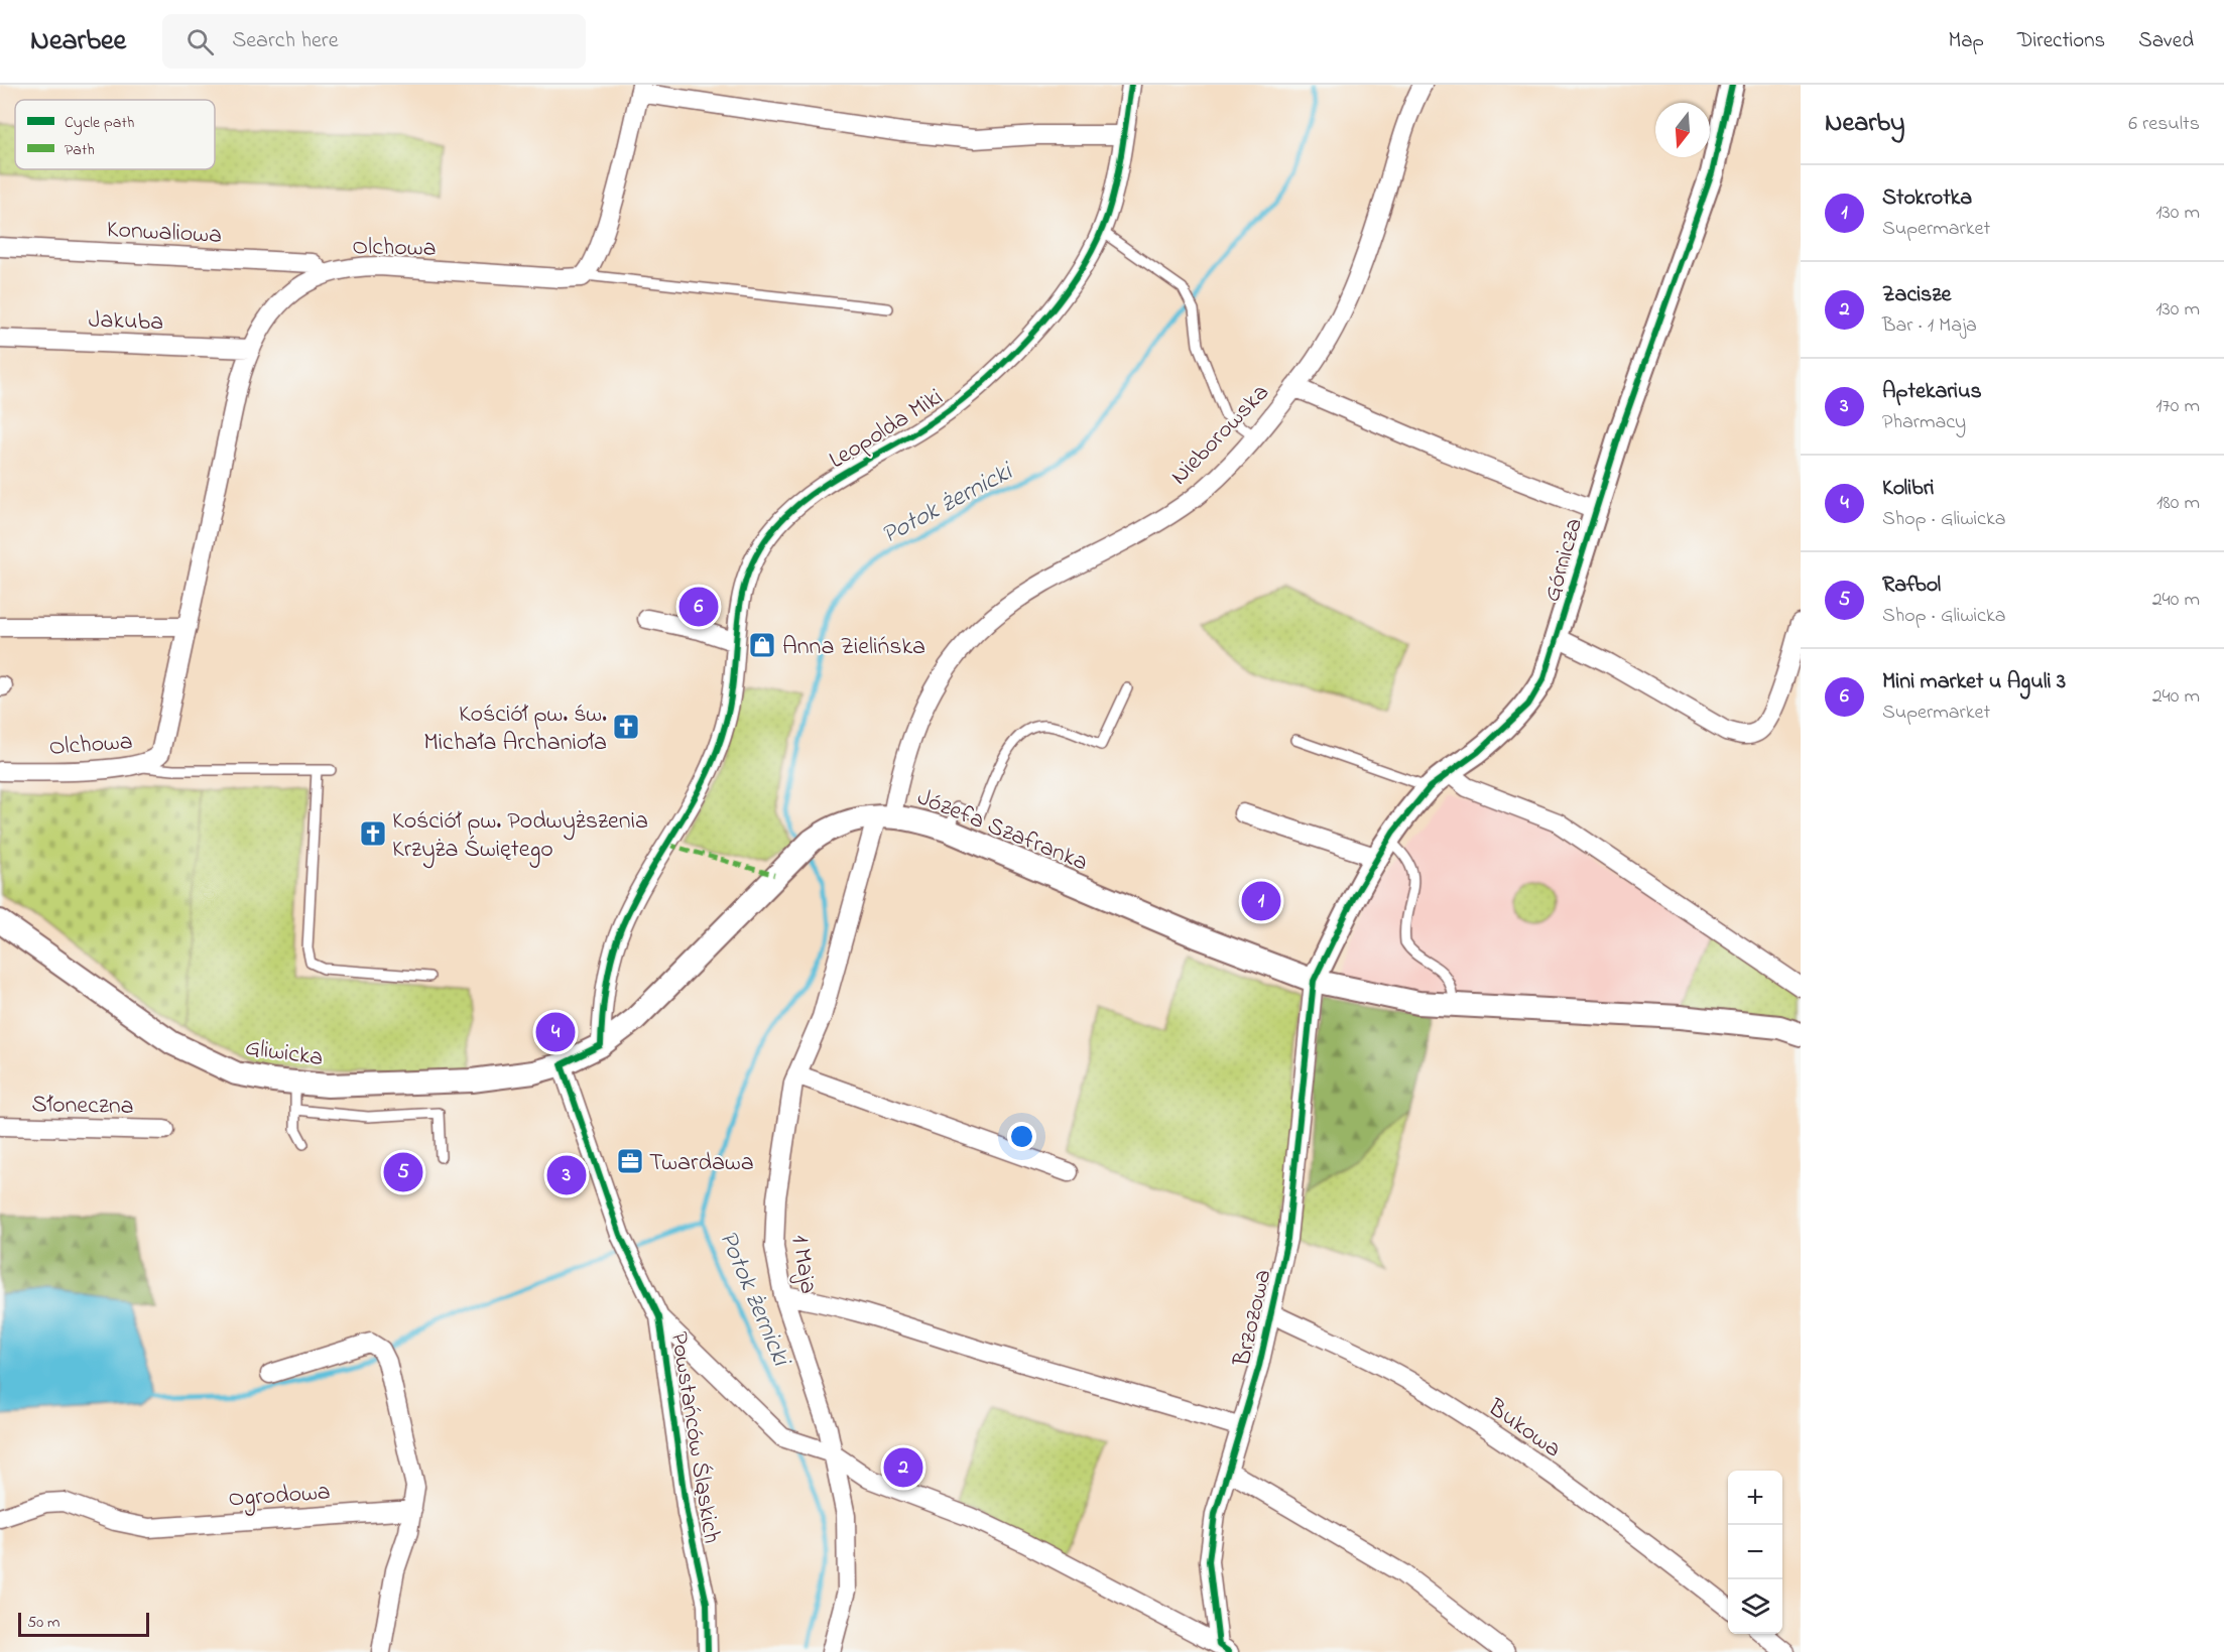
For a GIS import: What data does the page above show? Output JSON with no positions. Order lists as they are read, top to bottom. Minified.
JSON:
{"streets":{"street":["Konwaliowa","Olchowa","Jakuba","Leopolda Miki","Nieborowska","Górnicza","Józefa Szafranka","Gliwicka","Słoneczna","1 Maja","Brzozowa","Bukowa","Powstańców Śląskich","Ogrodowa"]},"crossings":[["Konwaliowa","Olchowa"],["Olchowa","Jakuba"],["Leopolda Miki","Józefa Szafranka"],["Leopolda Miki","Gliwicka"],["Nieborowska","Górnicza"],["Nieborowska","Józefa Szafranka"],["Nieborowska","1 Maja"],["Górnicza","Józefa Szafranka"],["Górnicza","Brzozowa"],["Józefa Szafranka","Gliwicka"],["Józefa Szafranka","1 Maja"],["Józefa Szafranka","Brzozowa"],["Gliwicka","Powstańców Śląskich"],["Brzozowa","Bukowa"]],"water":["Potok żernicki"],"places":{"shop":["Anna Zielińska"],"church":["Kościół pw. św. Michała Archanioła","Kościół pw. Podwyższenia Krzyża Świętego"],"office":["Twardawa"]},"legend":["Cycle path","Path"],"scale_bar":"50 m","north":"bottom","page":{"header":"Nearbee","search":"Search here","nav":["Map","Directions","Saved"],"heading":["Nearby","6 results"],"list":[{"mark":"1","name":"Stokrotka","note":"Supermarket","value":"130 m"},{"mark":"2","name":"Zacisze","note":"Bar · 1 Maja","value":"130 m"},{"mark":"3","name":"Aptekarius","note":"Pharmacy","value":"170 m"},{"mark":"4","name":"Kolibri","note":"Shop · Gliwicka","value":"180 m"},{"mark":"5","name":"Rafbol","note":"Shop · Gliwicka","value":"240 m"},{"mark":"6","name":"Mini market u Aguli 3","note":"Supermarket","value":"240 m"}],"pins":["6","1","4","5","3","2"],"map_buttons":["+","−"],"scale":"50 m"}}
